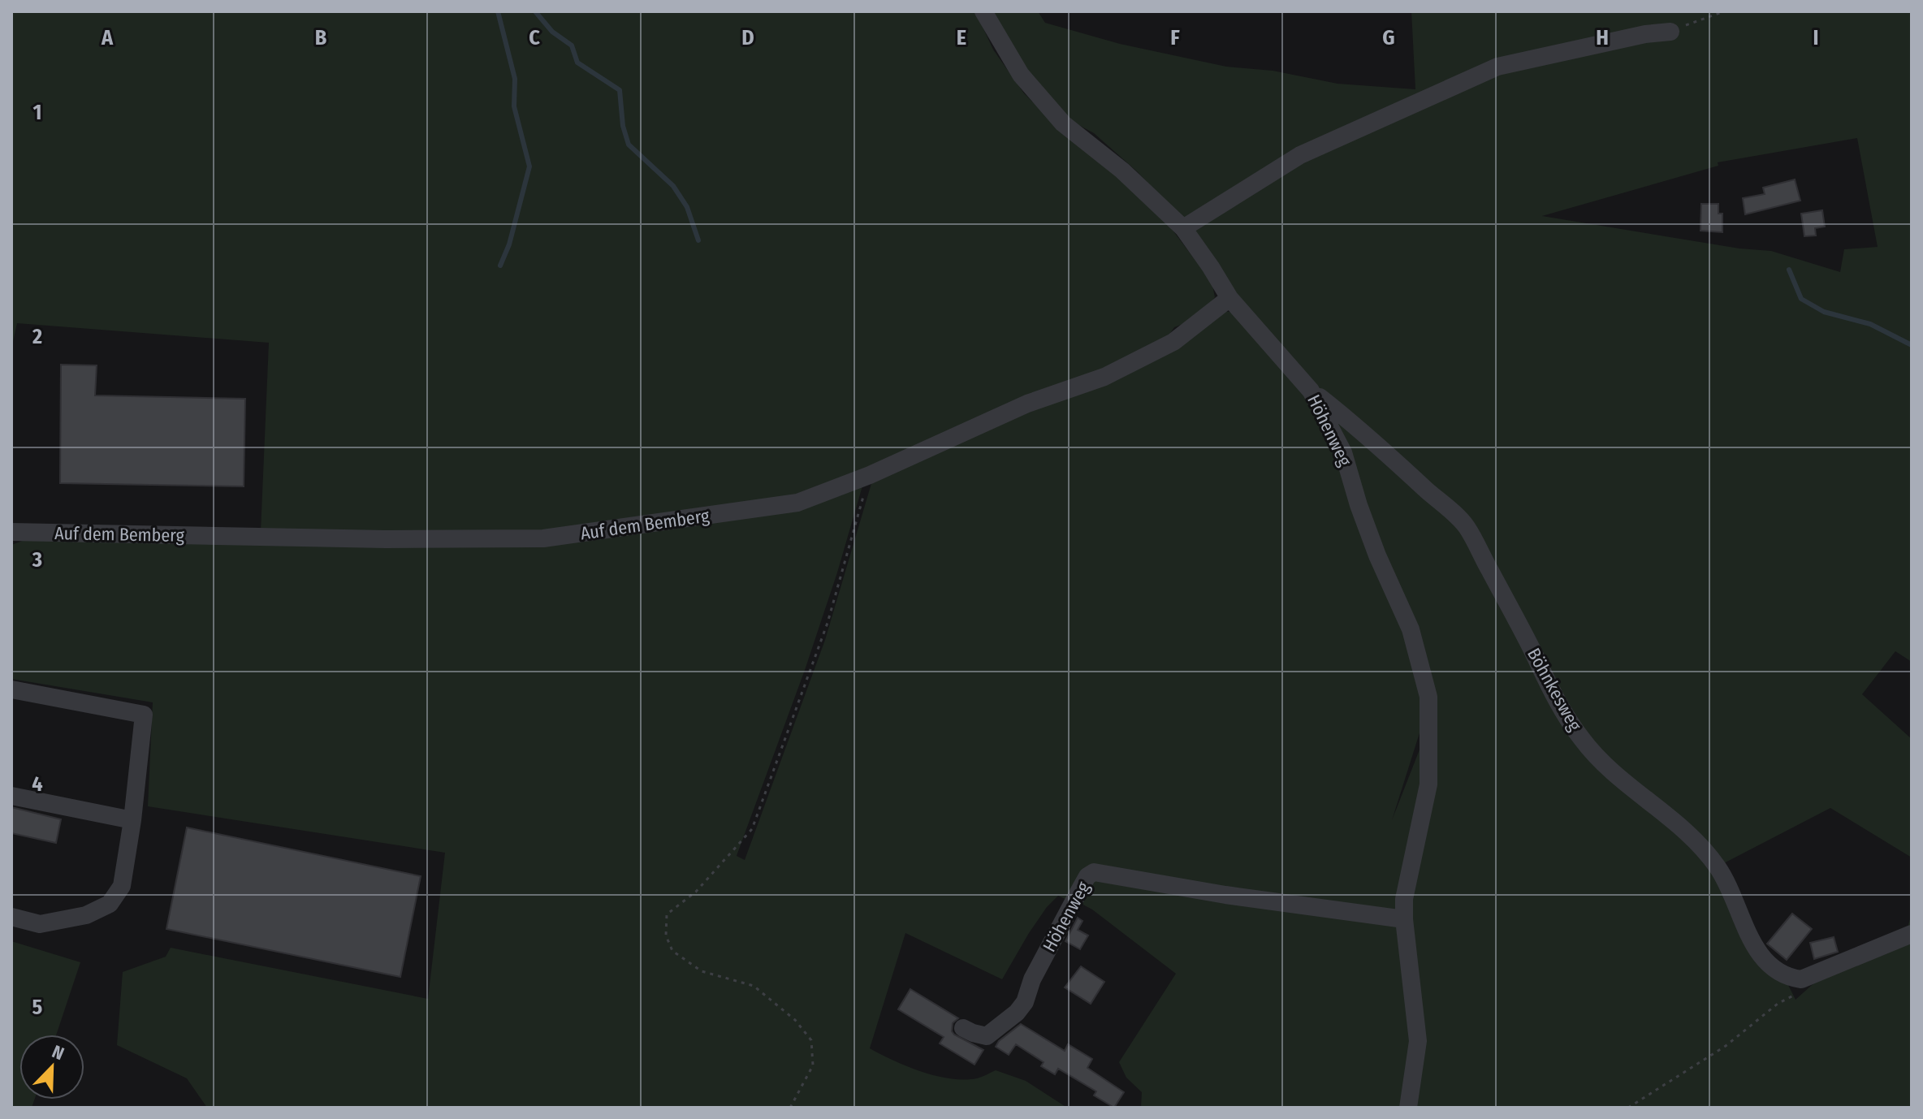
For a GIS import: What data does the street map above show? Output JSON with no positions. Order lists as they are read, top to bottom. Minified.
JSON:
{"streets":{"street":["Höhenweg","Auf dem Bemberg","Böhnkesweg"]},"crossings":[["Höhenweg","Auf dem Bemberg"],["Höhenweg","Böhnkesweg"]],"north":"top right","grid":{"columns":["A","B","C","D","E","F","G","H","I"],"rows":["1","2","3","4","5"]}}
